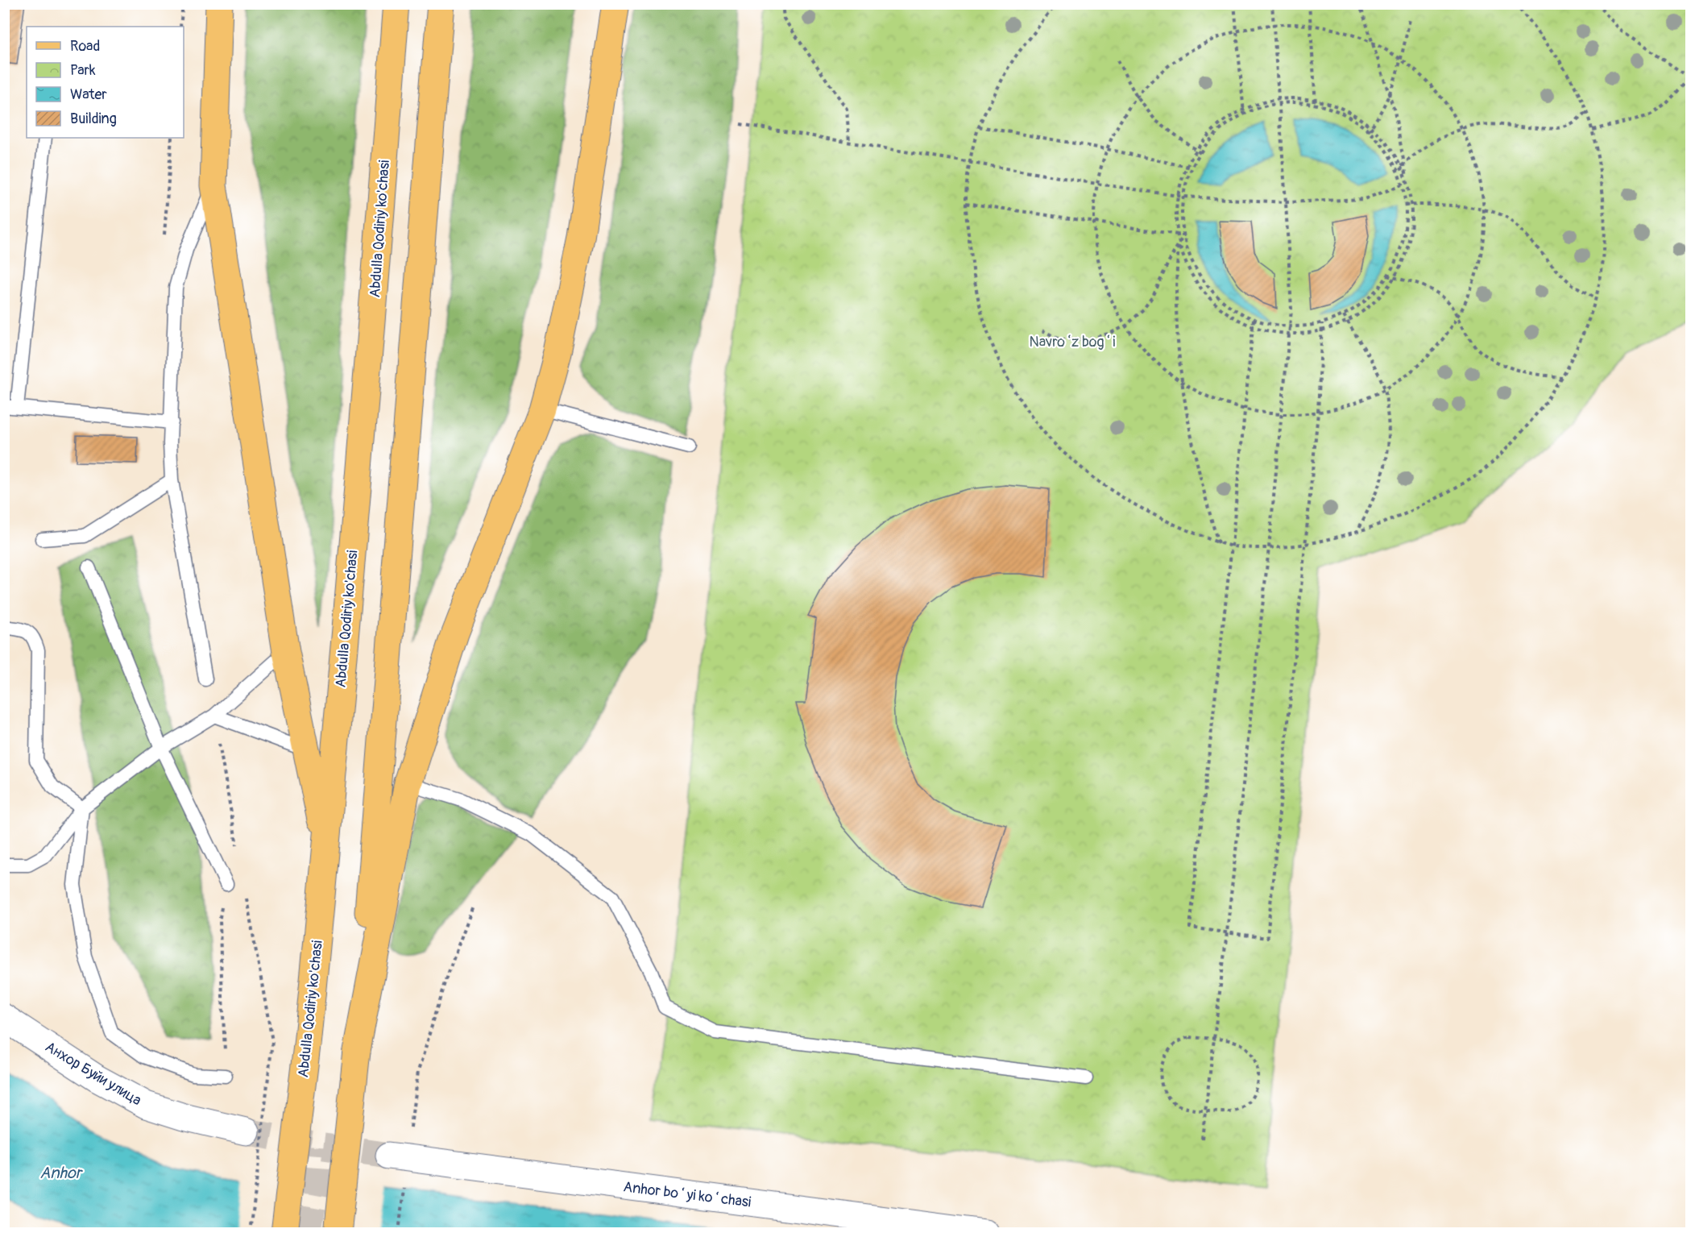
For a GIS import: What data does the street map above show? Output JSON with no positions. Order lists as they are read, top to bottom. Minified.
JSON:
{"streets":{"main road":["Abdulla Qodiriy ko'chasi"],"street":["Анхор Буйи улица","Anhor boʻyi koʻchasi"]},"water":["Anhor"],"parks":["Navroʻz bogʻi"],"legend":["Road","Park","Water","Building"]}
